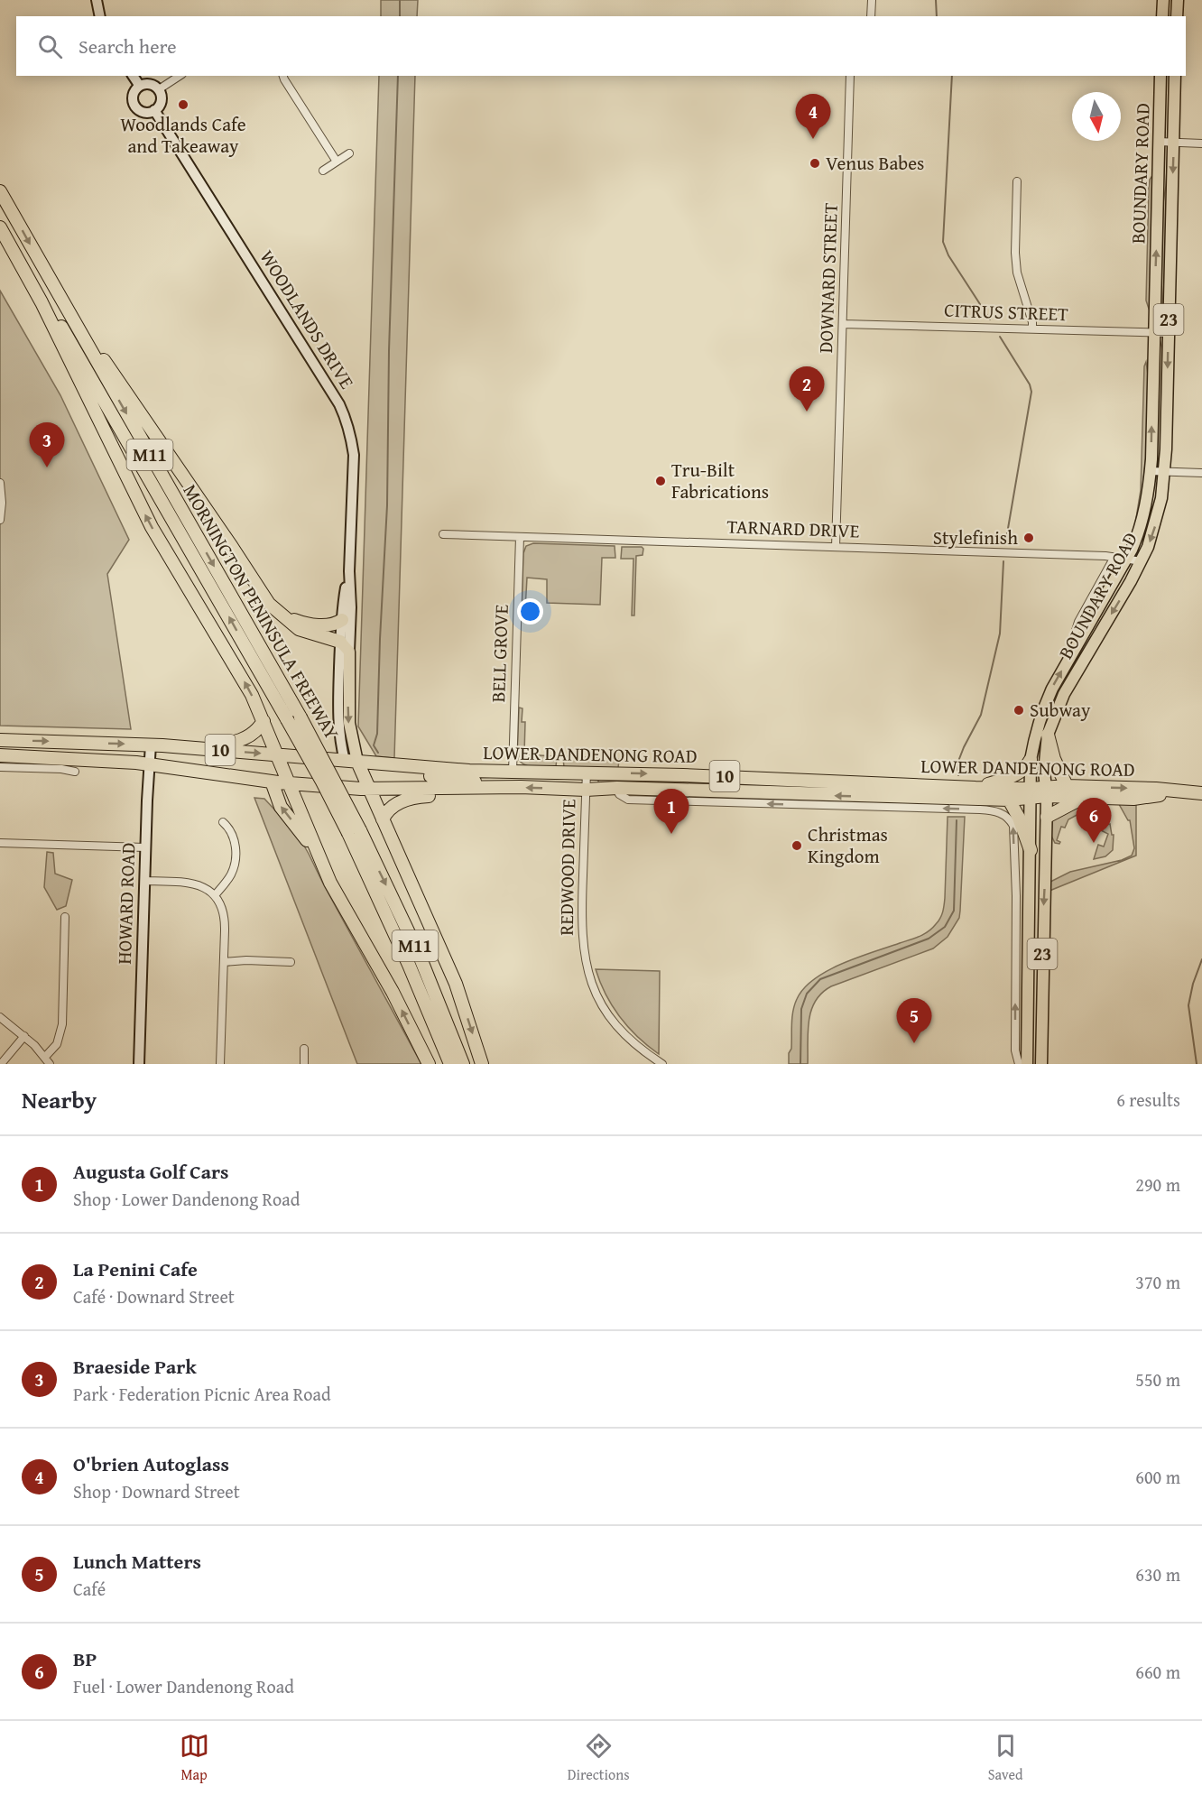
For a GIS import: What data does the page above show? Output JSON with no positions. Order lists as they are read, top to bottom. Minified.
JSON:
{"streets":{"highway":["M11","MORNINGTON PENINSULA FREEWAY","10","LOWER DANDENONG ROAD"],"main road":["BOUNDARY ROAD","WOODLANDS DRIVE","23"],"street":["DOWNARD STREET","CITRUS STREET","TARNARD DRIVE","BELL GROVE","REDWOOD DRIVE","HOWARD ROAD"]},"crossings":[["BOUNDARY ROAD","CITRUS STREET"],["BOUNDARY ROAD","TARNARD DRIVE"],["BOUNDARY ROAD","LOWER DANDENONG ROAD"],["DOWNARD STREET","CITRUS STREET"],["DOWNARD STREET","TARNARD DRIVE"],["WOODLANDS DRIVE","10"],["WOODLANDS DRIVE","LOWER DANDENONG ROAD"],["TARNARD DRIVE","BELL GROVE"],["BELL GROVE","LOWER DANDENONG ROAD"],["10","HOWARD ROAD"],["LOWER DANDENONG ROAD","REDWOOD DRIVE"],["LOWER DANDENONG ROAD","HOWARD ROAD"]],"places":["Woodlands Cafe and Takeaway","Venus Babes","Tru-Bilt Fabrications","Stylefinish","Subway","Christmas Kingdom"],"north":"bottom","page":{"search":"Search here","pins":["4","2","3","1","6","5"],"heading":["Nearby","6 results"],"list":[{"mark":"1","name":"Augusta Golf Cars","note":"Shop · Lower Dandenong Road","value":"290 m"},{"mark":"2","name":"La Penini Cafe","note":"Café · Downard Street","value":"370 m"},{"mark":"3","name":"Braeside Park","note":"Park · Federation Picnic Area Road","value":"550 m"},{"mark":"4","name":"O'brien Autoglass","note":"Shop · Downard Street","value":"600 m"},{"mark":"5","name":"Lunch Matters","note":"Café","value":"630 m"},{"mark":"6","name":"BP","note":"Fuel · Lower Dandenong Road","value":"660 m"}],"nav":["Map","Directions","Saved"]}}
